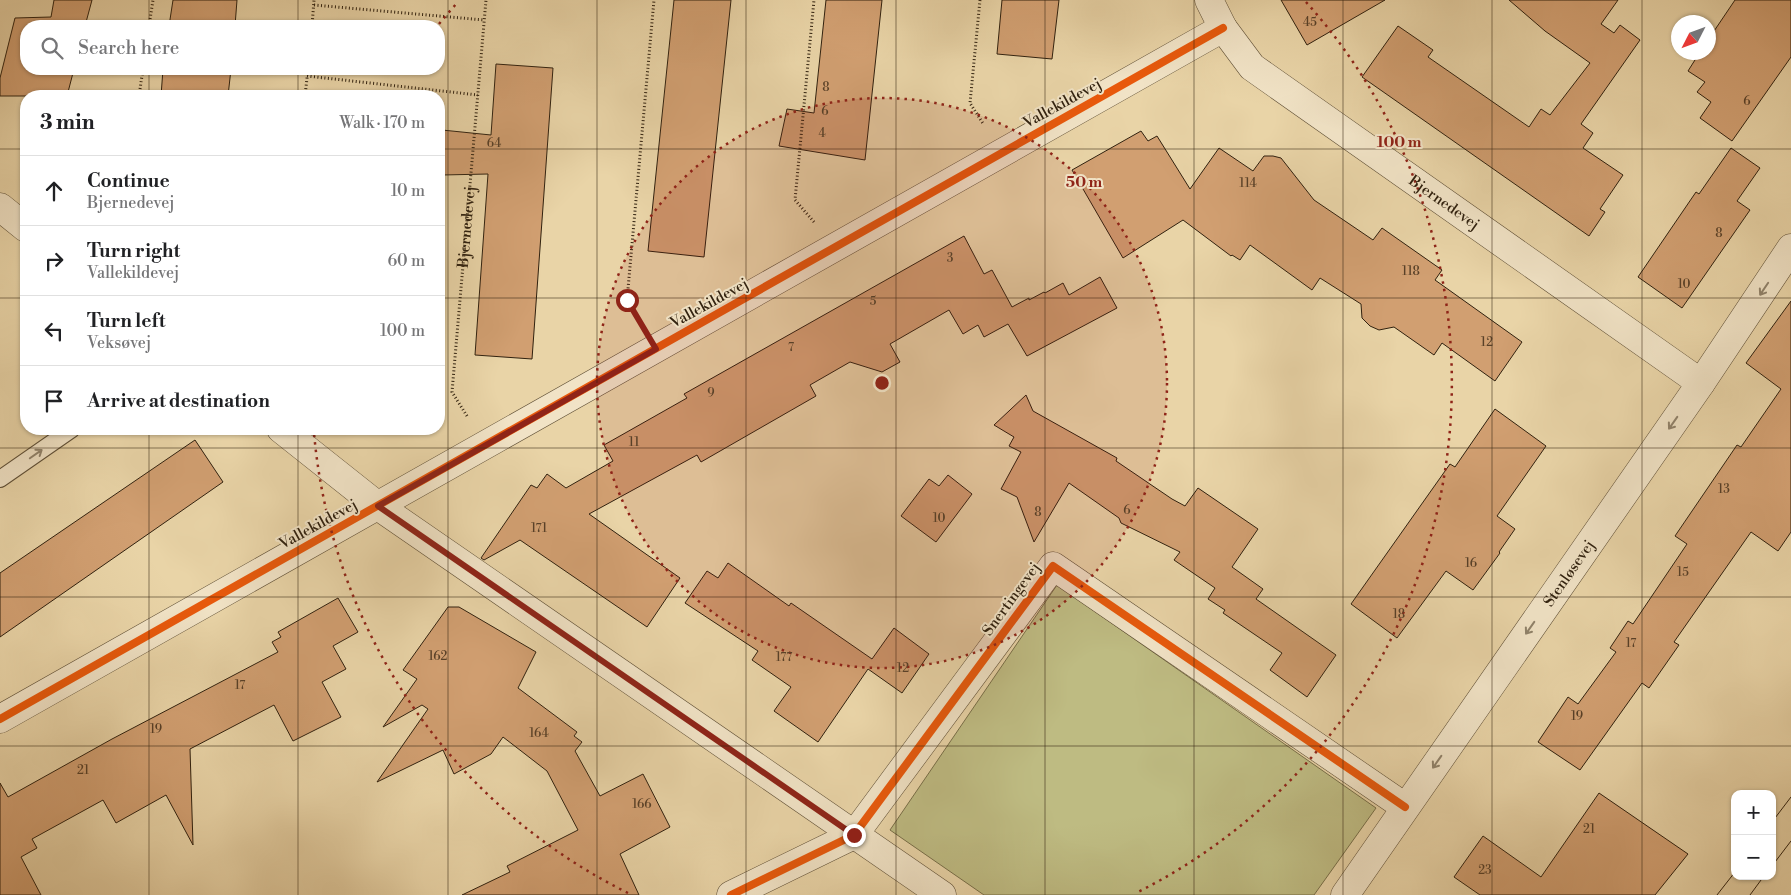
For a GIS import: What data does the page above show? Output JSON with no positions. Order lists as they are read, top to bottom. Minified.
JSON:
{"streets":{"street":["Vallekildevej","Bjernedevej","Stenløsevej","Snertingevej"]},"crossings":[["Vallekildevej","Bjernedevej"],["Bjernedevej","Stenløsevej"],["Stenløsevej","Snertingevej"]],"one_way":["Stenløsevej"],"house_numbers":["45","8","6","6","4","64","114","8","3","118","10","5","12","7","9","11","13","6","8","10","171","16","15","18","17","162","177","12","17","19","19","164","21","166","21","23"],"north":"bottom left","page":{"search":"Search here","heading":["3 min","Walk · 170 m"],"list":[["Continue","Bjernedevej","10 m"],["Turn right","Vallekildevej","60 m"],["Turn left","Veksøvej","100 m"],"Arrive at destination"],"map_buttons":["+","−"]},"rings":["100 m","50 m"]}
